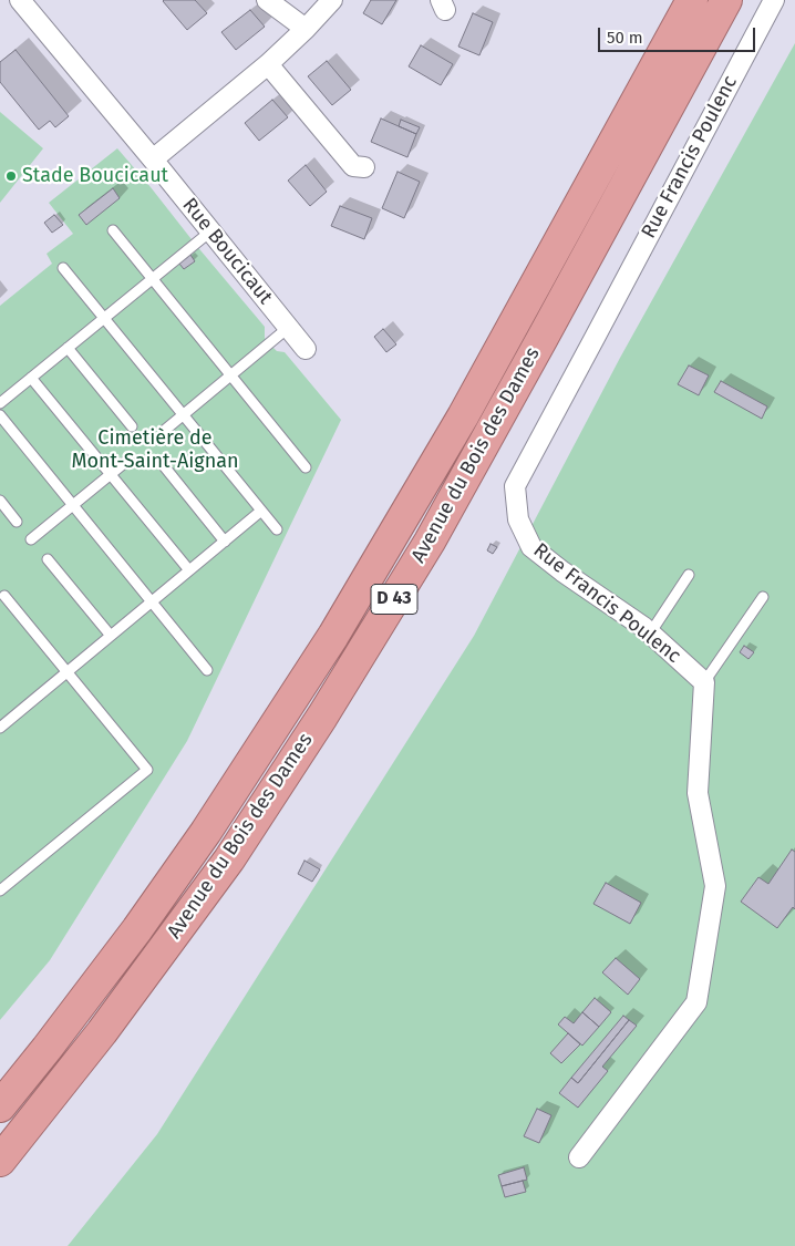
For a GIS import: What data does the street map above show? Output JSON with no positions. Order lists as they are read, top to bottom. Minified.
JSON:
{"streets":{"highway":["Avenue du Bois des Dames","D 43"],"street":["Rue Francis Poulenc","Rue Boucicaut"]},"parks":["Cimetière de Mont-Saint-Aignan"],"places":["Stade Boucicaut"],"scale_bar":"50 m"}
